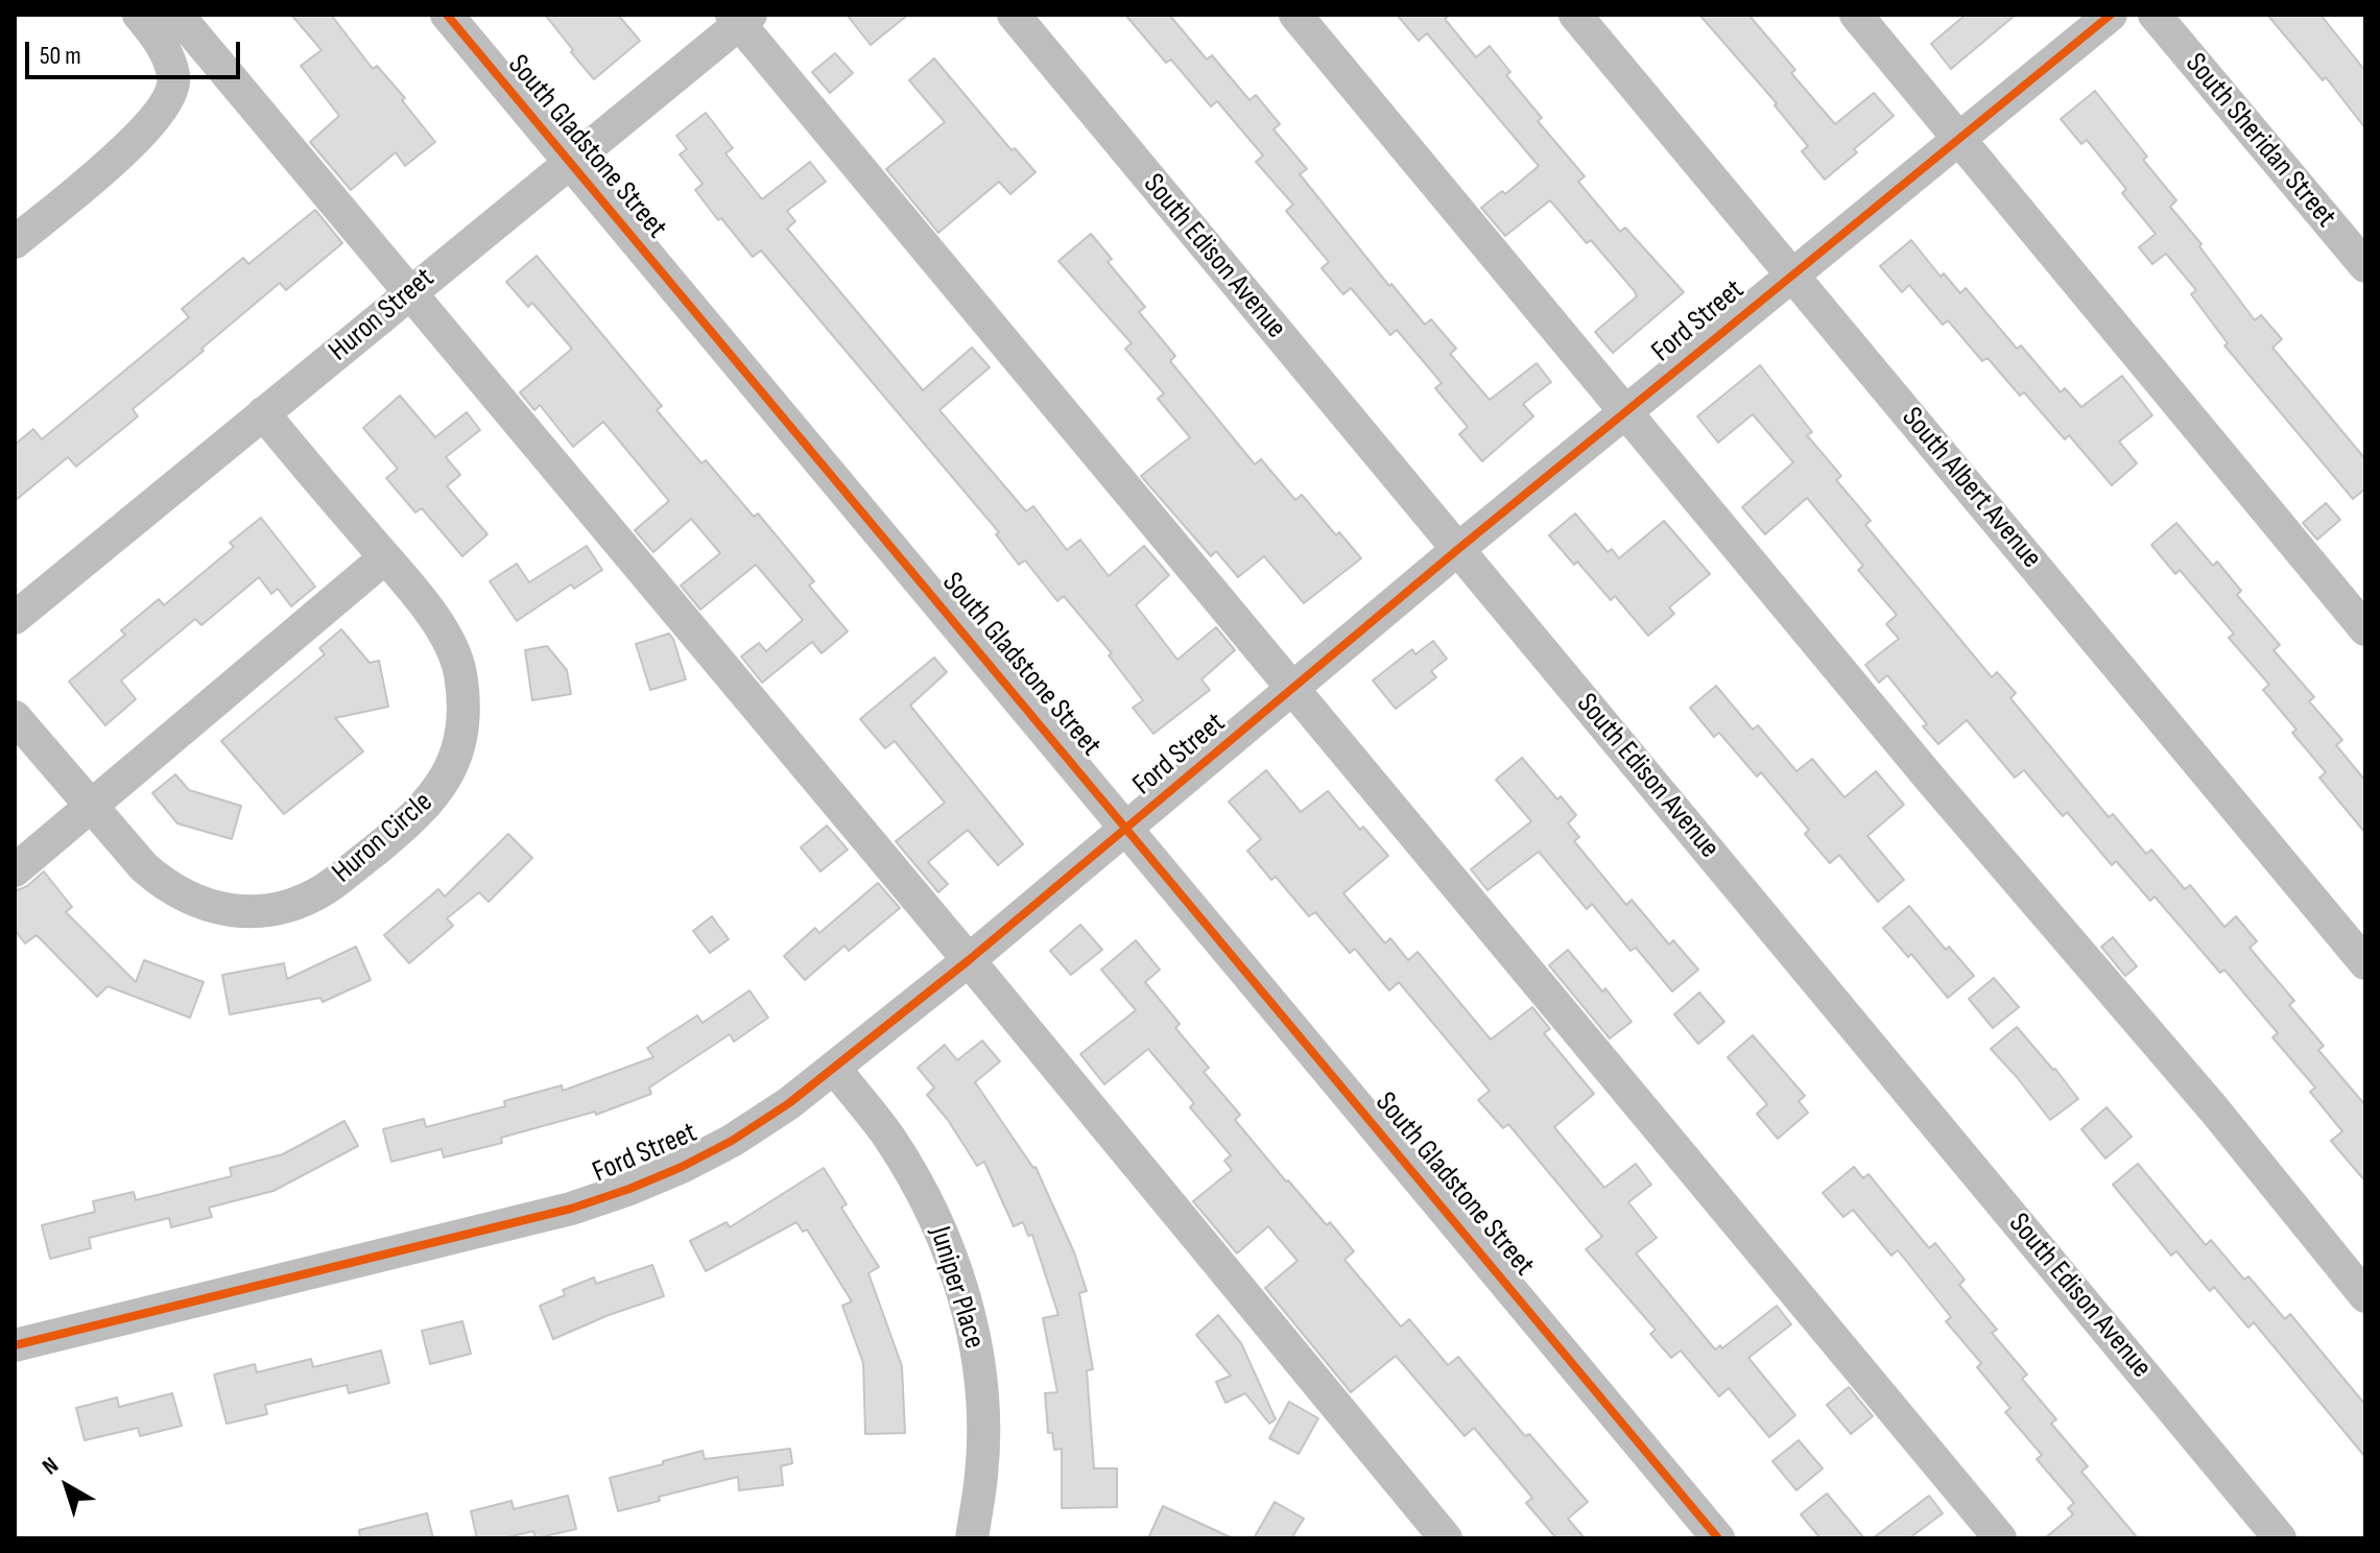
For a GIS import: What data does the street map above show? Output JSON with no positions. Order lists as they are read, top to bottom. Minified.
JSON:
{"streets":{"street":["South Sheridan Street","South Gladstone Street","South Edison Avenue","Huron Street","Ford Street","South Albert Avenue","Huron Circle","Juniper Place"]},"crossings":[["South Gladstone Street","Huron Street"],["South Gladstone Street","Ford Street"],["South Edison Avenue","Ford Street"],["Huron Street","Huron Circle"],["Ford Street","South Albert Avenue"],["Ford Street","Juniper Place"]],"scale_bar":"50 m","north":"top left"}
